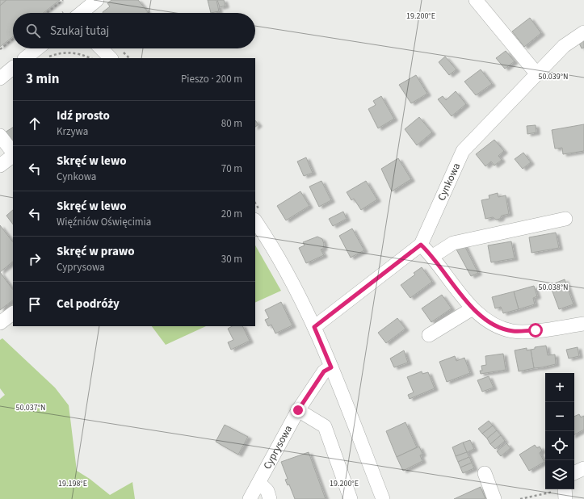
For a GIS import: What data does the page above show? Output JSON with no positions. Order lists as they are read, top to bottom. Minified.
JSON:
{"streets":{"street":["Cynkowa","Cyprysowa"]},"page":{"search":"Szukaj tutaj","heading":["3 min","Pieszo · 200 m"],"list":[["Idź prosto","Krzywa","80 m"],["Skręć w lewo","Cynkowa","70 m"],["Skręć w lewo","Więźniów Oświęcimia","20 m"],["Skręć w prawo","Cyprysowa","30 m"],"Cel podróży"],"map_buttons":["+","−"]},"coordinates":["19.200°E","50.039°N","50.038°N","50.037°N","19.198°E"]}
